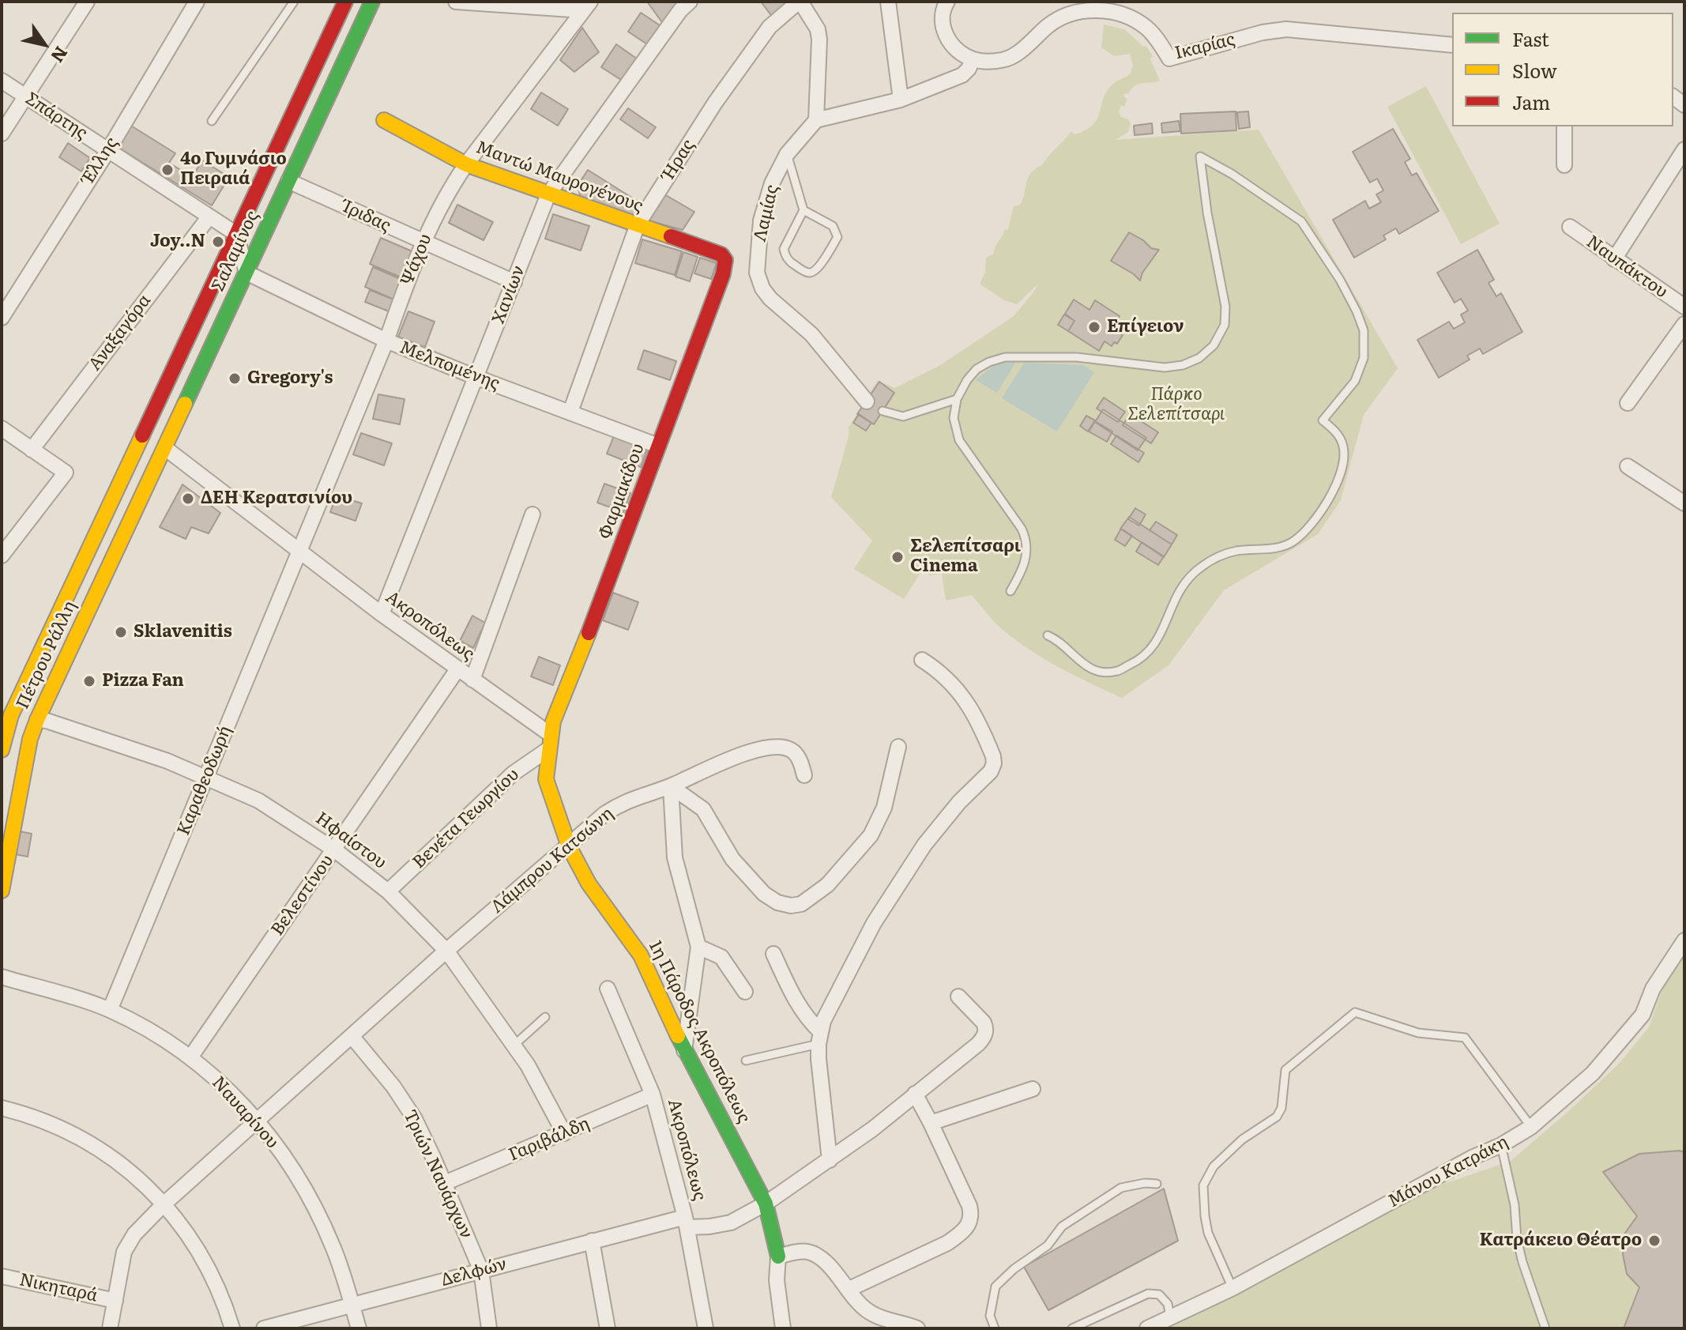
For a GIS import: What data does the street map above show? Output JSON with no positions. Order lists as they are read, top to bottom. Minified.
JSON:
{"streets":{"main road":["Μαντώ Μαυρογένους","Σαλαμίνος","Φαρμακίδου","Πέτρου Ράλλη","Ηφαίστου","1η Πάροδος Ακροπόλεως"],"street":["Ικαρίας","Σπάρτης","Ήρας","Έλλης","Λαμίας","Ίριδας","Ψάχου","Ναυπάκτου","Χανίων","Αναξαγόρα","Μελπομένης","Ακροπόλεως","Καραθεοδωρή","Βενέτα Γεωργίου","Λάμπρου Κατσώνη","Βελεστίνου","Ναυαρίνου","Γαριβάλδη","Μάνου Κατράκη","Τριών Ναυάρχων","Δελφών","Νικηταρά"]},"crossings":[["Σπάρτης","Έλλης"],["Σπάρτης","Σαλαμίνος"],["Σπάρτης","Αναξαγόρα"],["Ήρας","Μαντώ Μαυρογένους"],["Ήρας","Μελπομένης"],["Μαντώ Μαυρογένους","Ψάχου"],["Μαντώ Μαυρογένους","Χανίων"],["Μαντώ Μαυρογένους","Φαρμακίδου"],["Ίριδας","Σαλαμίνος"],["Ίριδας","Ψάχου"],["Ίριδας","Χανίων"],["Σαλαμίνος","Μελπομένης"],["Σαλαμίνος","Ακροπόλεως"],["Σαλαμίνος","Πέτρου Ράλλη"],["Ψάχου","Μελπομένης"],["Ψάχου","Ακροπόλεως"],["Ψάχου","Καραθεοδωρή"],["Χανίων","Μελπομένης"],["Χανίων","Ακροπόλεως"],["Μελπομένης","Φαρμακίδου"],["Φαρμακίδου","Ακροπόλεως"],["Φαρμακίδου","Βενέτα Γεωργίου"],["Ακροπόλεως","Πέτρου Ράλλη"],["Ακροπόλεως","Καραθεοδωρή"],["Ακροπόλεως","Βενέτα Γεωργίου"],["Ακροπόλεως","Βελεστίνου"],["Ακροπόλεως","Γαριβάλδη"],["Ακροπόλεως","Δελφών"],["Πέτρου Ράλλη","Ηφαίστου"],["Καραθεοδωρή","Ηφαίστου"],["Καραθεοδωρή","Ναυαρίνου"],["Βενέτα Γεωργίου","Ηφαίστου"],["Ηφαίστου","Λάμπρου Κατσώνη"],["Ηφαίστου","Βελεστίνου"],["Ηφαίστου","Γαριβάλδη"],["Λάμπρου Κατσώνη","1η Πάροδος Ακροπόλεως"],["Λάμπρου Κατσώνη","Ναυαρίνου"],["Λάμπρου Κατσώνη","Τριών Ναυάρχων"],["Λάμπρου Κατσώνη","Νικηταρά"],["Βελεστίνου","Ναυαρίνου"],["1η Πάροδος Ακροπόλεως","Δελφών"],["Ναυαρίνου","Δελφών"],["Γαριβάλδη","Τριών Ναυάρχων"],["Τριών Ναυάρχων","Δελφών"]],"parks":["Πάρκο Σελεπίτσαρι"],"places":["4ο Γυμνάσιο Πειραιά","Joy..N","Επίγειον","Gregory's","ΔΕΗ Κερατσινίου","Σελεπίτσαρι Cinema","Sklavenitis","Pizza Fan","Κατράκειο Θέατρο"],"legend":["Fast","Slow","Jam"],"north":"bottom right"}
